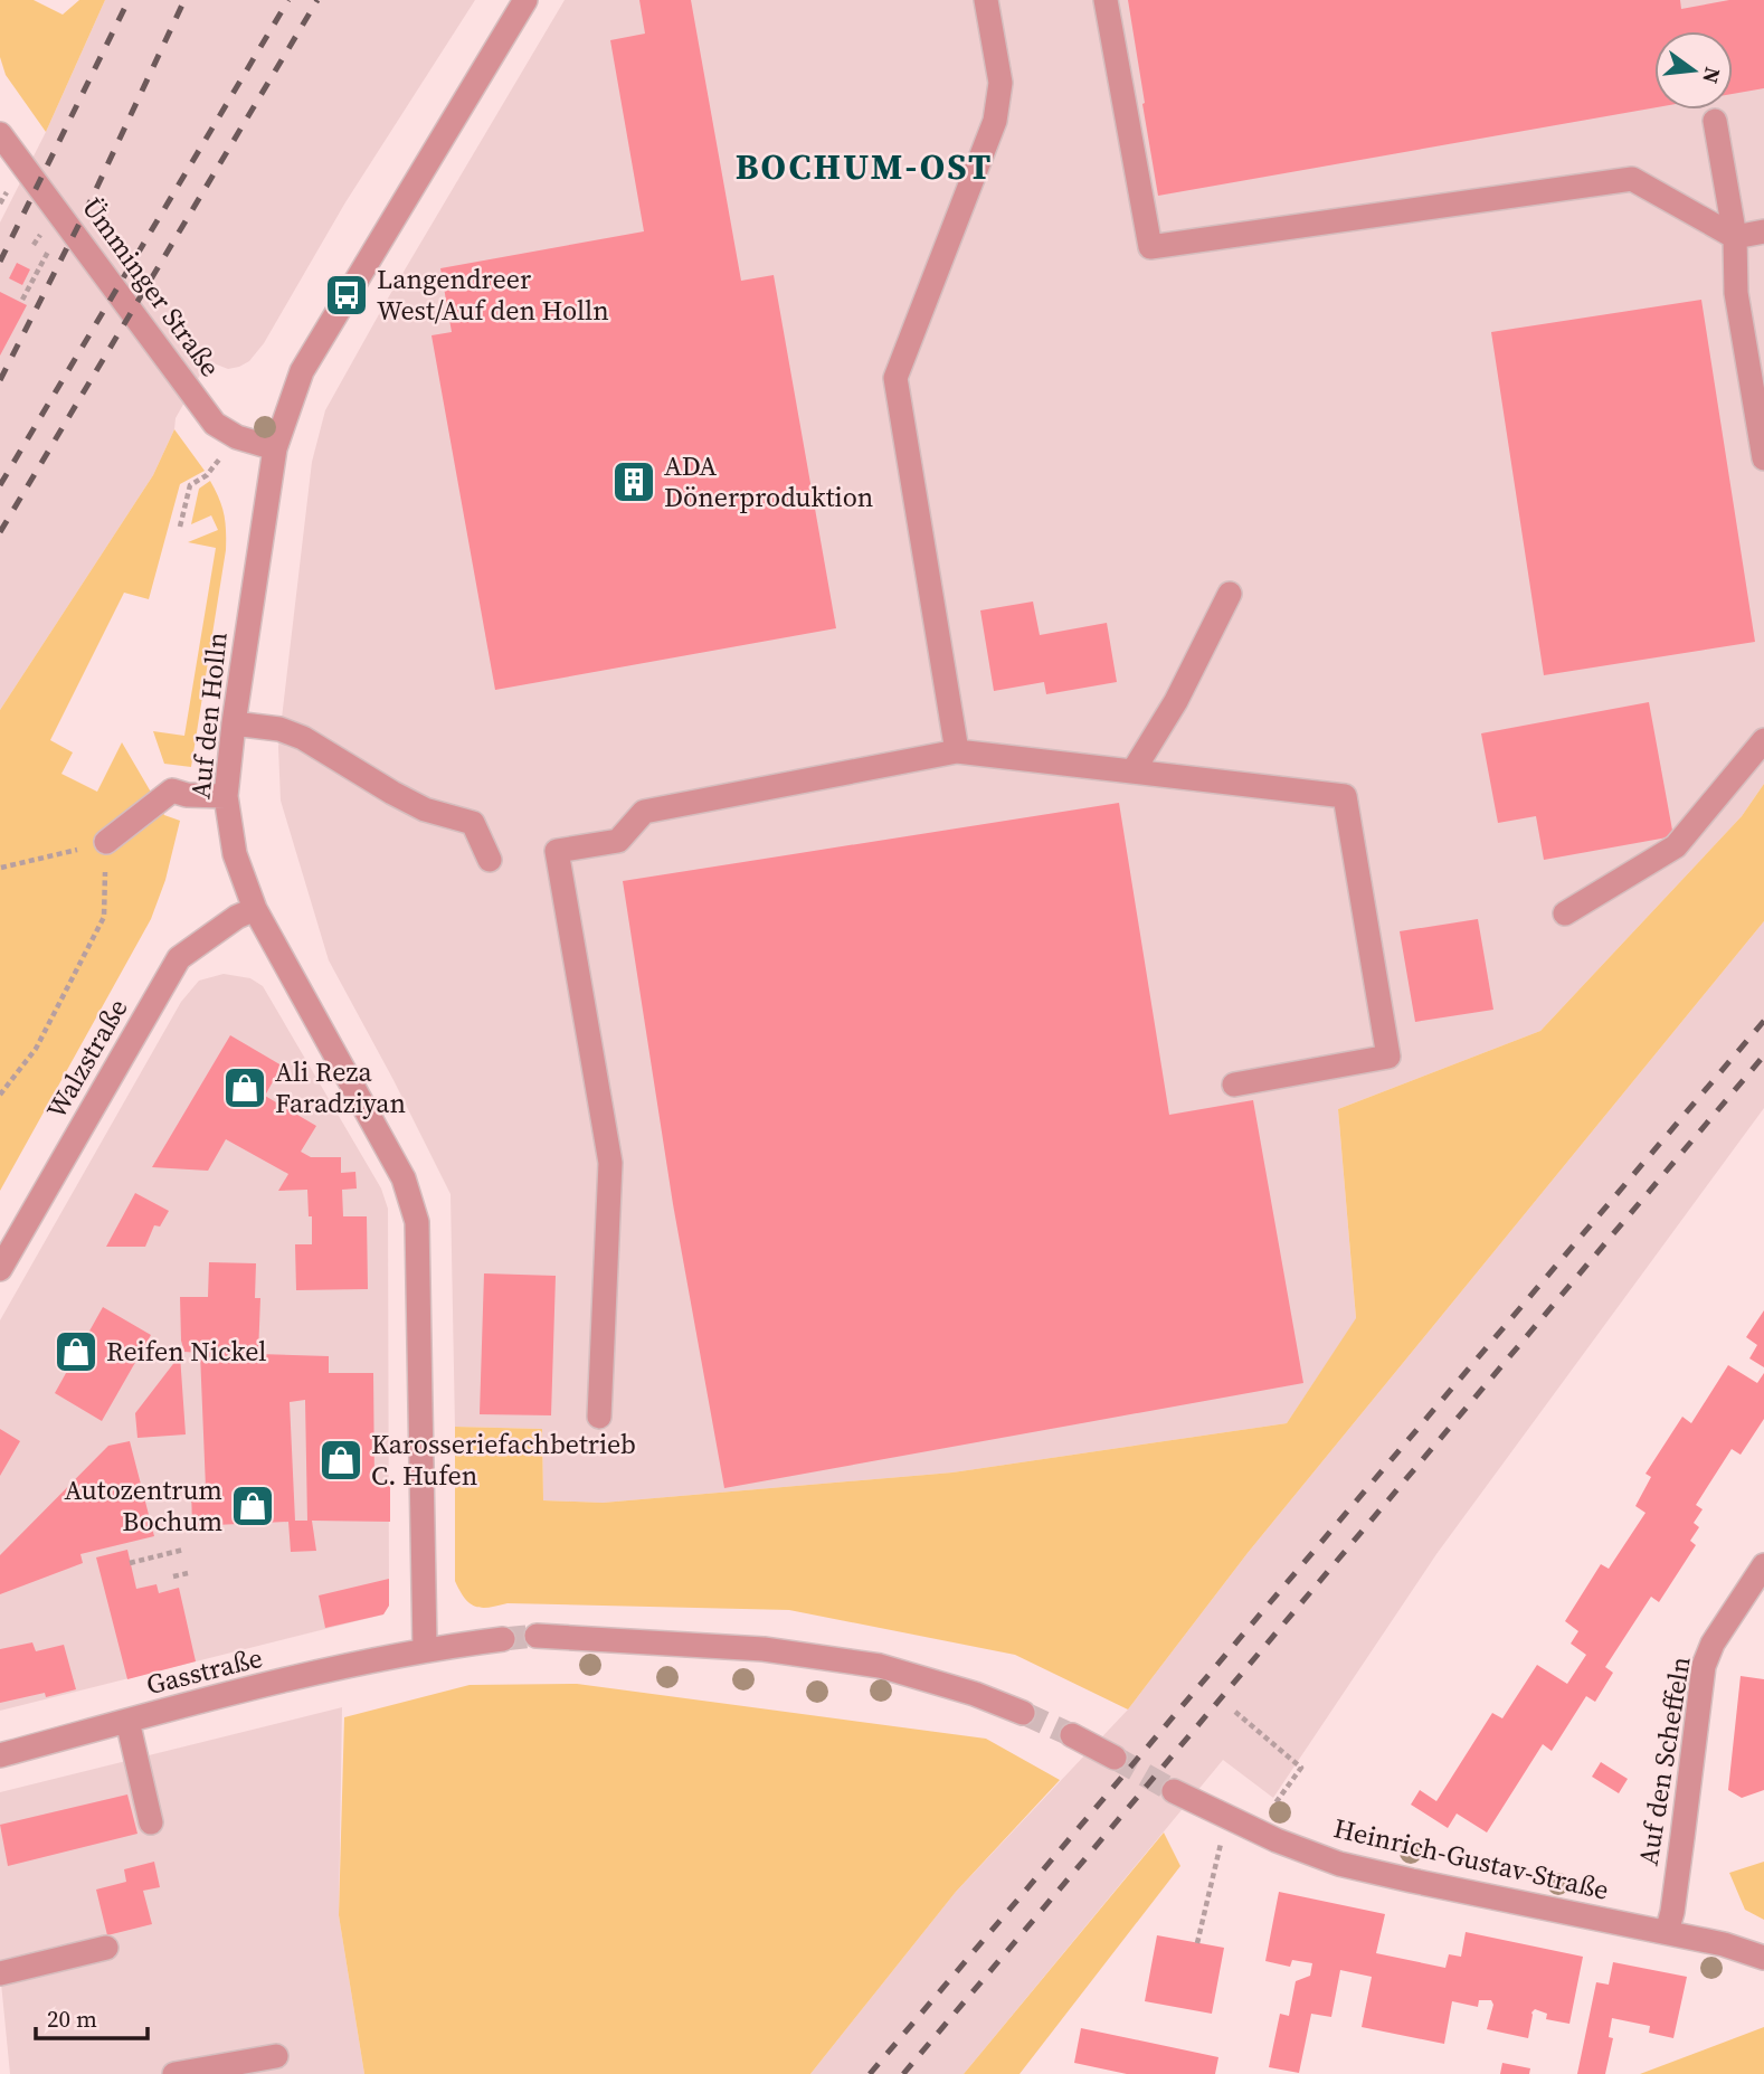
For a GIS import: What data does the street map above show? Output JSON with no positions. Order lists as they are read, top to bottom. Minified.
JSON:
{"streets":{"street":["Ümminger Straße","Auf den Holln","Walzstraße","Gasstraße","Auf den Scheffeln","Heinrich-Gustav-Straße"]},"crossings":[["Ümminger Straße","Auf den Holln"],["Auf den Holln","Walzstraße"],["Auf den Holln","Gasstraße"],["Auf den Scheffeln","Heinrich-Gustav-Straße"]],"districts":["BOCHUM-OST"],"places":{"bus stop":["Langendreer West/Auf den Holln"],"building":["ADA Dönerproduktion"],"shop":["Ali Reza Faradziyan","Reifen Nickel","Karosseriefachbetrieb C. Hufen","Autozentrum Bochum"]},"scale_bar":"20 m","north":"right"}
